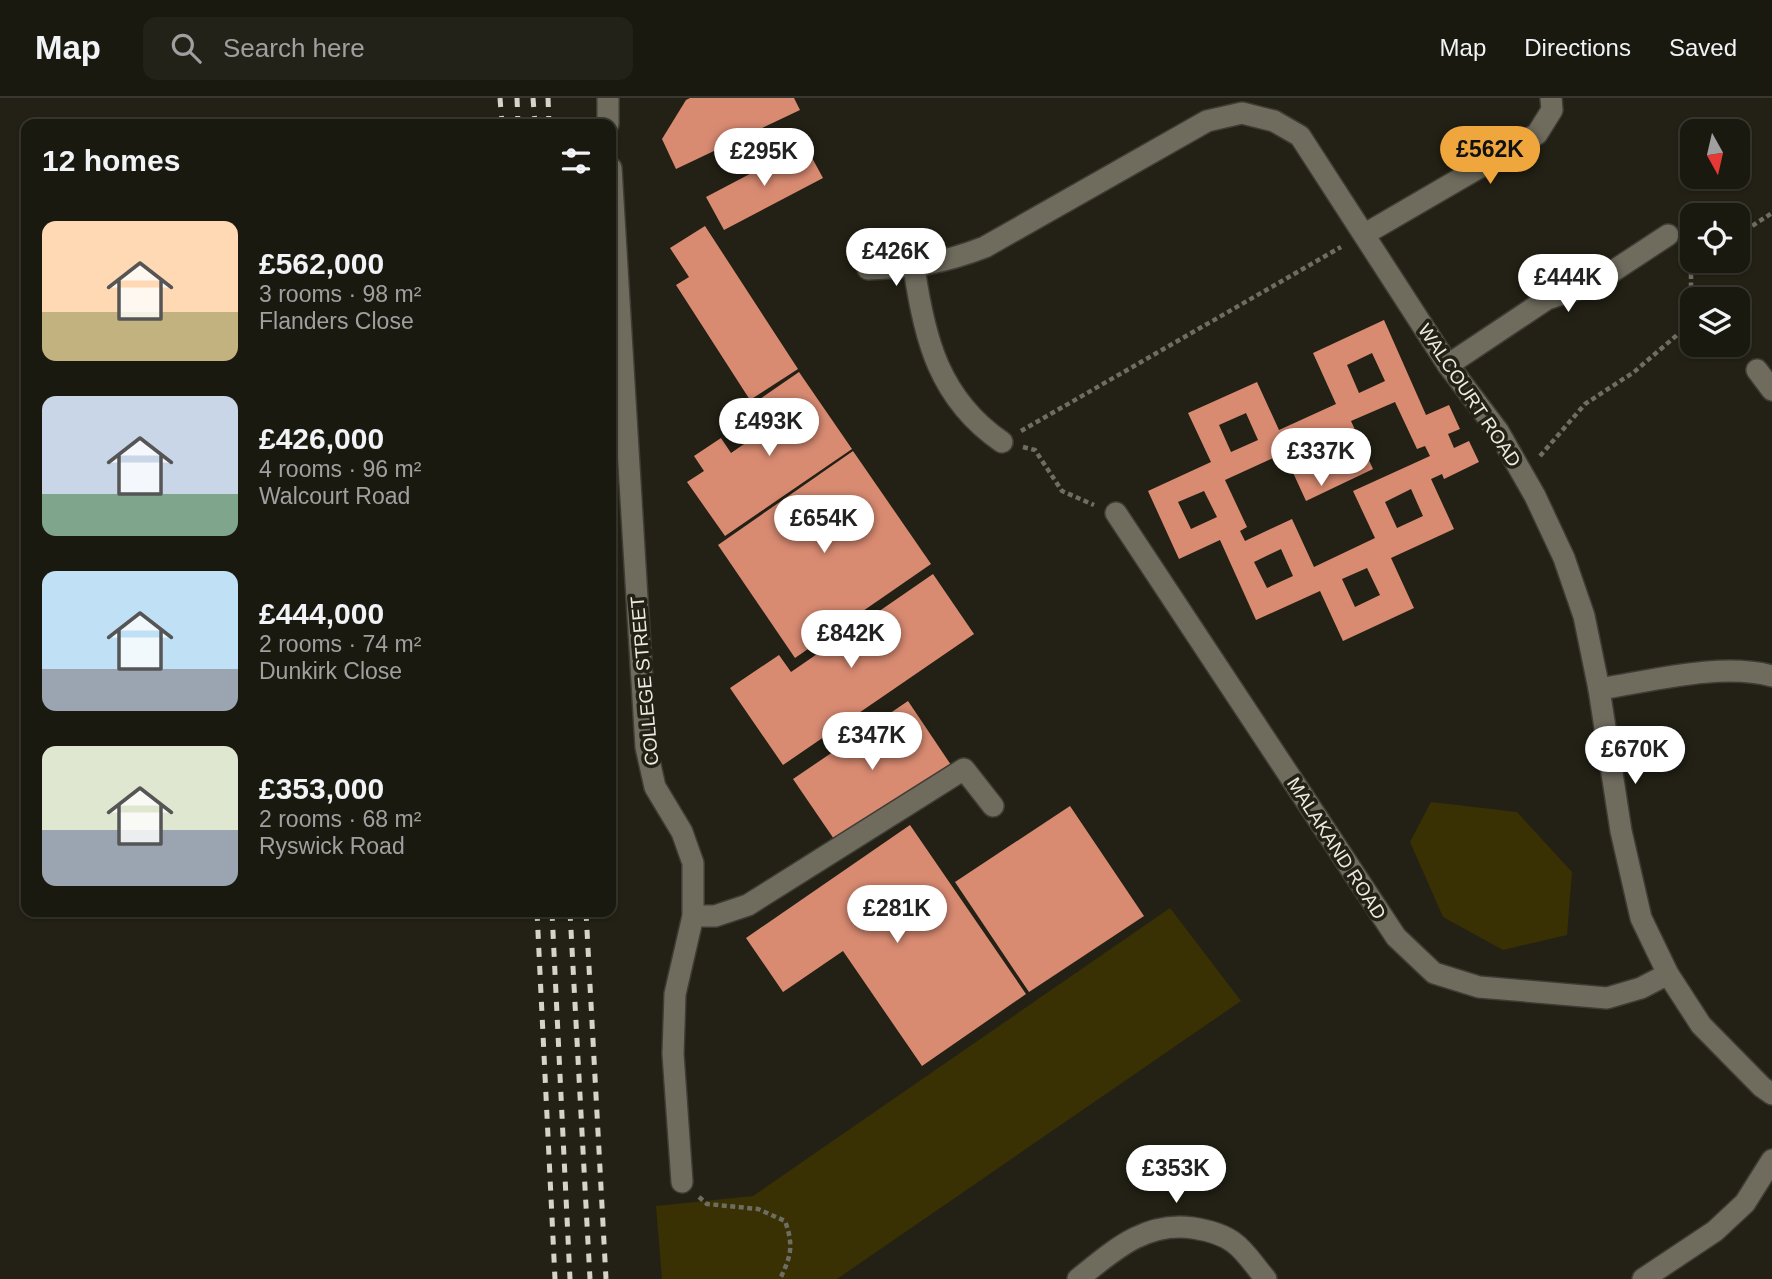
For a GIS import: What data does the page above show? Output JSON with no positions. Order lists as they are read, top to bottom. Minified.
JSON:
{"streets":{"street":["WALCOURT ROAD","COLLEGE STREET","MALAKAND ROAD"]},"crossings":[["WALCOURT ROAD","MALAKAND ROAD"]],"north":"bottom","page":{"header":"Map","search":"Search here","nav":["Map","Directions","Saved"],"heading":"12 homes","price":["£562K","£295K","£426K","£444K","£493K","£337K","£654K","£842K","£347K","£670K","£281K","£353K"],"list":[{"name":"£562,000","note":"3 rooms · 98 m² · Flanders Close"},{"name":"£426,000","note":"4 rooms · 96 m² · Walcourt Road"},{"name":"£444,000","note":"2 rooms · 74 m² · Dunkirk Close"},{"name":"£353,000","note":"2 rooms · 68 m² · Ryswick Road"}]}}
